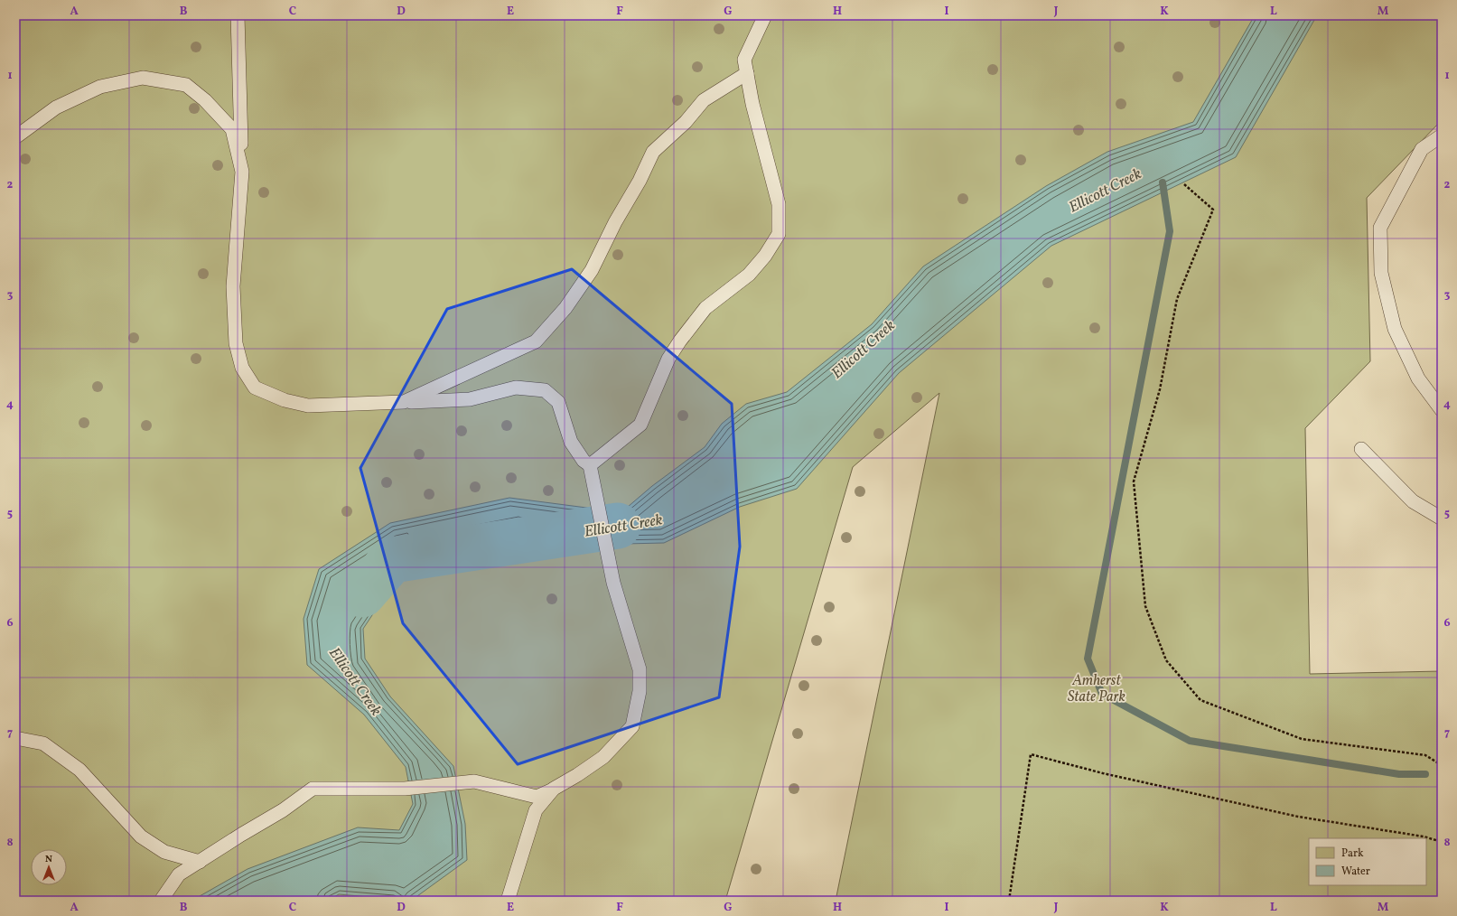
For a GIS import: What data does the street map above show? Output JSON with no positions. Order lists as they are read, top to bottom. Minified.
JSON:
{"water":["Ellicott Creek"],"parks":["Amherst State Park"],"legend":["Park","Water"],"north":"top","grid":{"columns":["A","B","C","D","E","F","G","H","I","J","K","L","M"],"rows":["1","2","3","4","5","6","7","8"]}}
